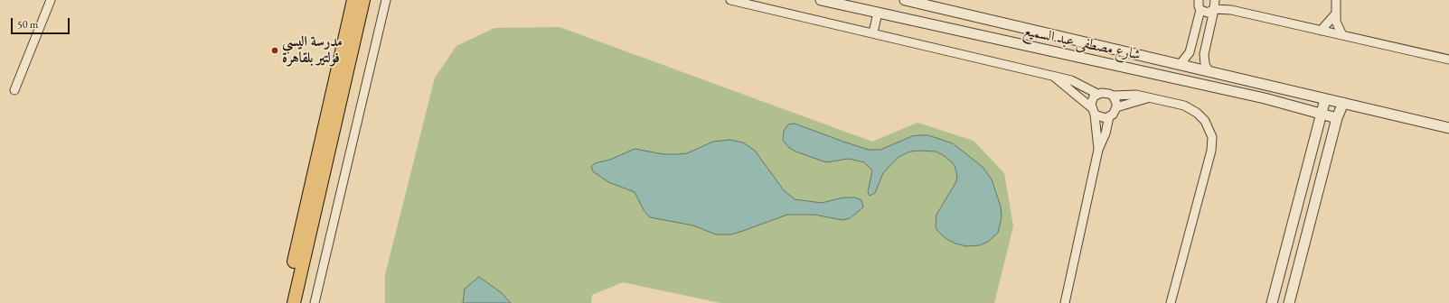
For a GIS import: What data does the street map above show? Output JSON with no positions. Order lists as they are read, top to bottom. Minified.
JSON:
{"streets":{"street":["شارع مصطفى عبد السميع"]},"places":["مدرسة اليسي فولتير بلقاهرة"],"scale_bar":"50 m"}
